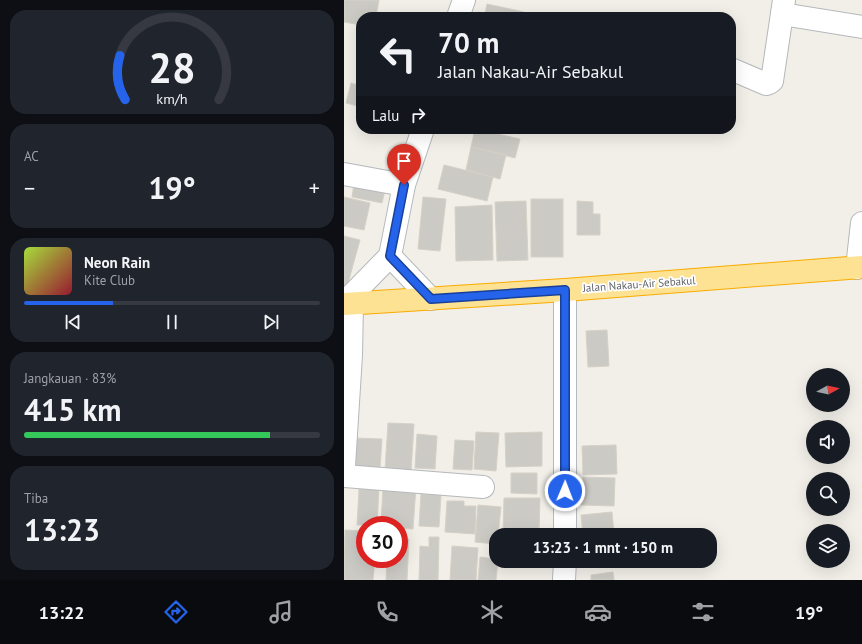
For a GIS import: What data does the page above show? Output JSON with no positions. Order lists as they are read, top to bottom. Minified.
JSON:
{"streets":{"highway":["Jalan Nakau-Air Sebakul"]},"north":"right","page":{"turn":["70 m","Jalan Nakau-Air Sebakul"],"then":"Lalu","tile":["AC",["Jangkauan · 83%","415 km"],["Tiba","13:23"]],"heat":["−","19°","+"],"song":["Neon Rain","Kite Club"],"limit":"30","trip":"13:23 · 1 mnt · 150 m","tabs":["13:22","19°"],"gauge":["28","km/h"]}}
